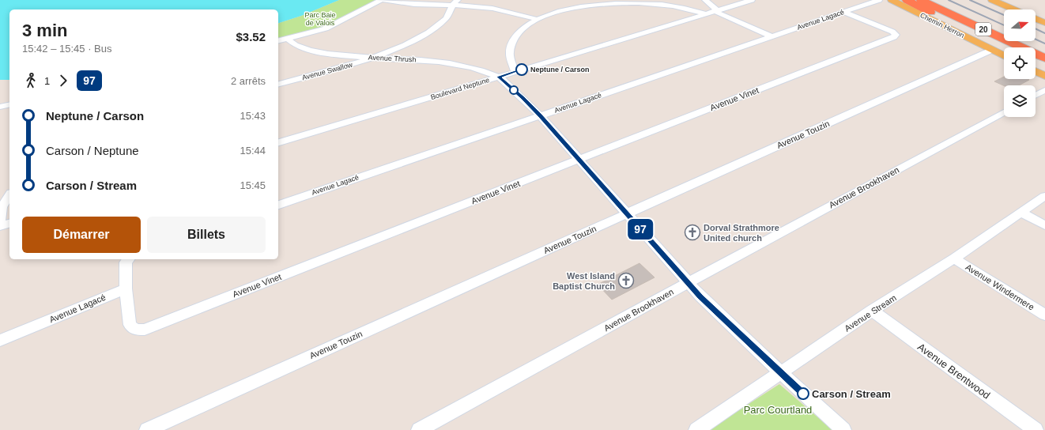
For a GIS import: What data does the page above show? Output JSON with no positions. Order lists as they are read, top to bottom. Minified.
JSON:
{"streets":{"highway":["20"],"main road":["Chemin Herron"],"street":["Avenue Lagacé","Avenue Thrush","Avenue Swallow","Boulevard Neptune","Avenue Vinet","Avenue Touzin","Avenue Brookhaven","Avenue Windermere","Avenue Stream","Avenue Brentwood"]},"crossings":[["Avenue Lagacé","Avenue Vinet"],["Chemin Herron","Avenue Touzin"],["Avenue Thrush","Avenue Swallow"],["Avenue Thrush","Boulevard Neptune"],["Avenue Windermere","Avenue Stream"],["Avenue Stream","Avenue Brentwood"]],"parks":["Parc Baie de Valois","Parc Courtland"],"places":{"other":["Neptune / Carson","Carson / Stream"],"church":["Dorval Strathmore United church","West Island Baptist Church"]},"lines":["bus line 97"],"north":"right","page":{"on_map":"97","heading":["3 min","15:42 – 15:45 · Bus","$3.52"],"legs":["1","97","2 arrêts"],"list":[{"name":"Neptune / Carson","value":"15:43"},{"name":"Carson / Neptune","value":"15:44"},{"name":"Carson / Stream","value":"15:45"}],"buttons":["Démarrer","Billets"]}}
